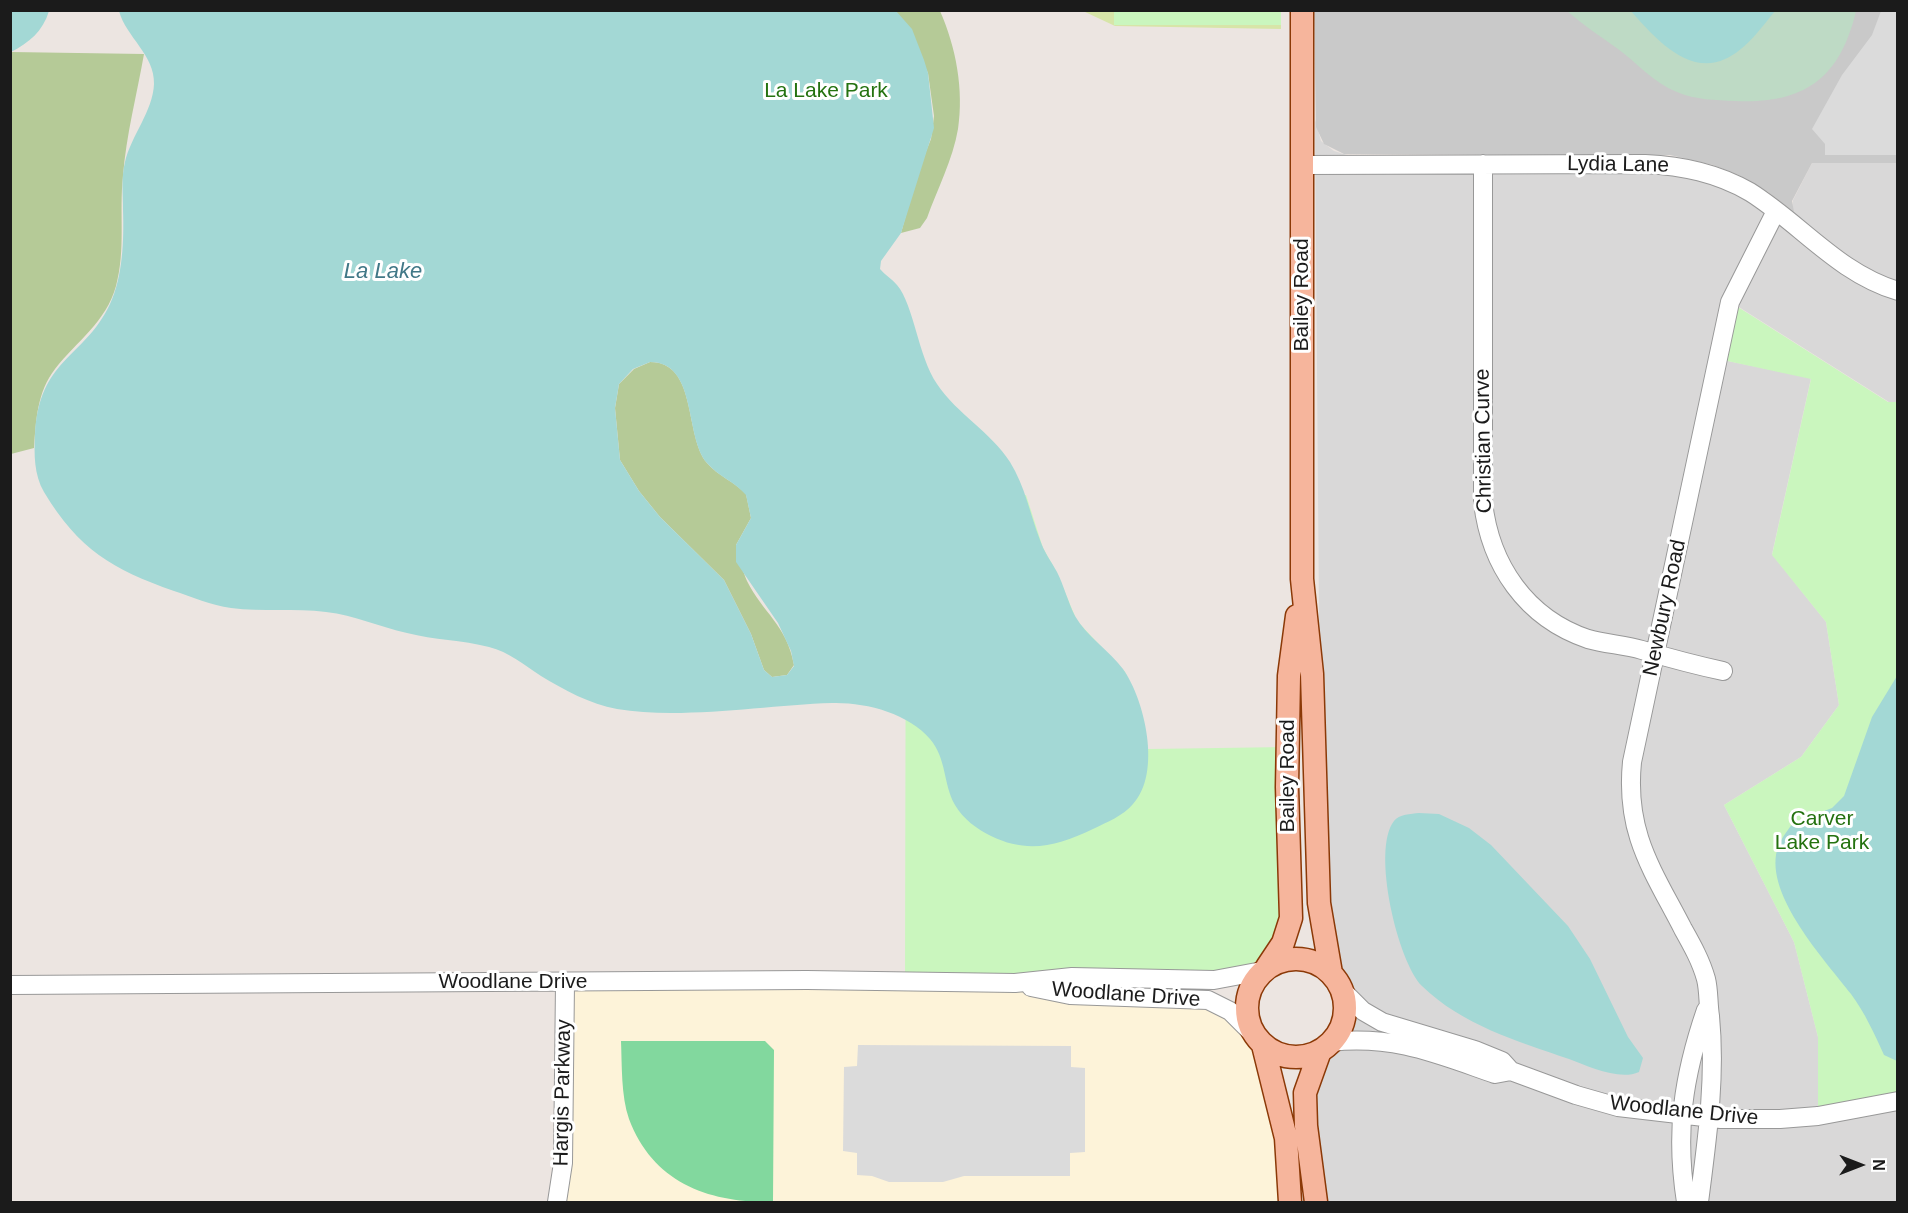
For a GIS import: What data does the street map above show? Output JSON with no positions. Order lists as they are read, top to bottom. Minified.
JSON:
{"streets":{"main road":["Bailey Road"],"street":["Lydia Lane","Christian Curve","Newbury Road","Woodlane Drive","Hargis Parkway"]},"crossings":[["Lydia Lane","Bailey Road"],["Lydia Lane","Christian Curve"],["Lydia Lane","Newbury Road"],["Bailey Road","Woodlane Drive"],["Christian Curve","Newbury Road"],["Newbury Road","Woodlane Drive"],["Woodlane Drive","Hargis Parkway"]],"water":["La Lake"],"parks":["La Lake Park","Carver Lake Park"],"north":"right"}
